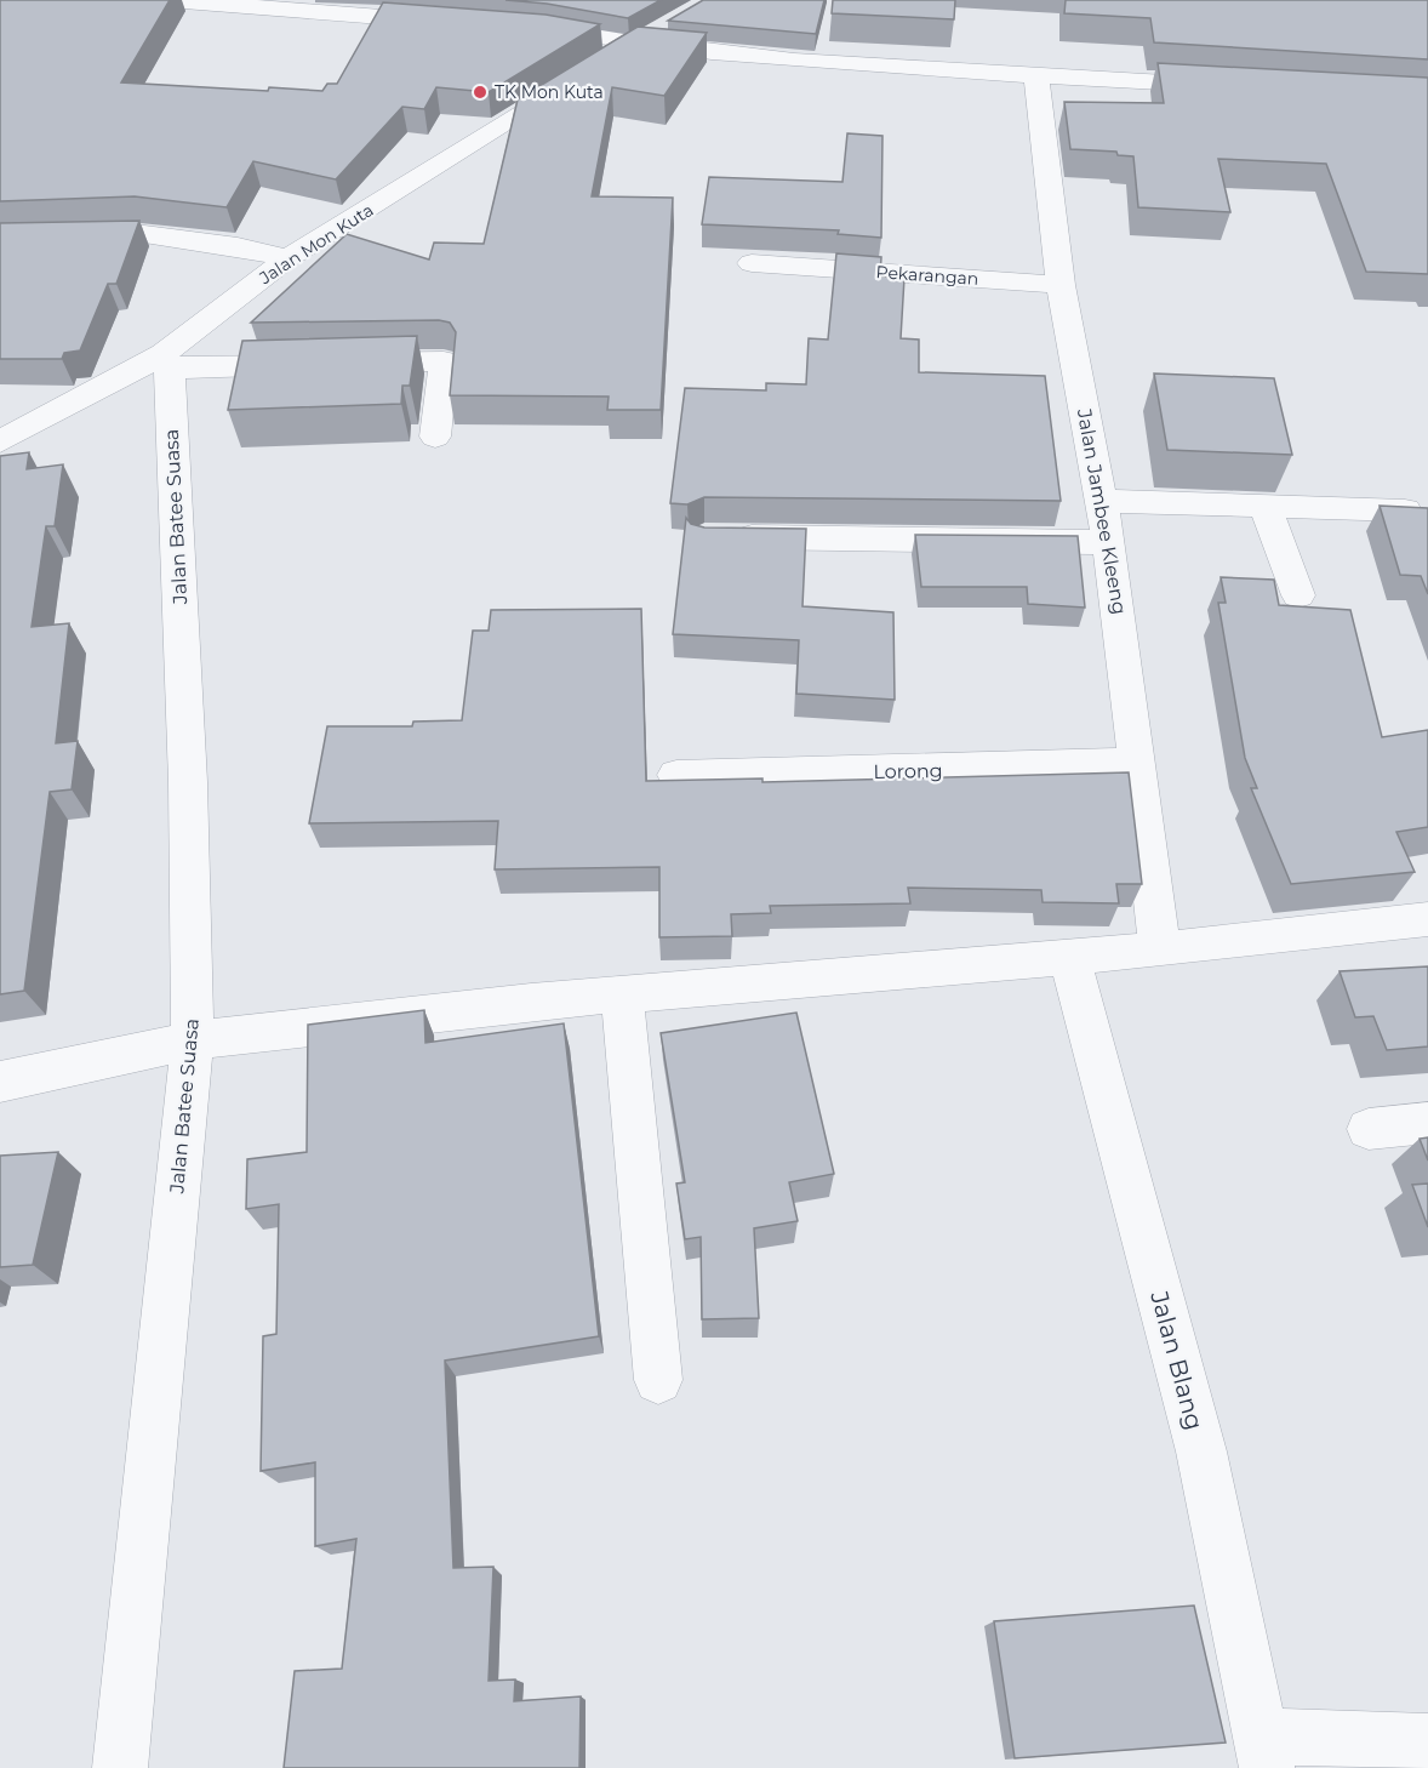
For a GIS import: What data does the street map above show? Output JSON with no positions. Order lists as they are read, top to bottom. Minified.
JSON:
{"streets":{"street":["Jalan Mon Kuta","Pekarangan","Jalan Jambee Kleeng","Jalan Batee Suasa","Lorong","Jalan Blang"]},"crossings":[["Jalan Mon Kuta","Jalan Batee Suasa"],["Pekarangan","Jalan Jambee Kleeng"],["Jalan Jambee Kleeng","Lorong"]],"places":["TK Mon Kuta"]}
